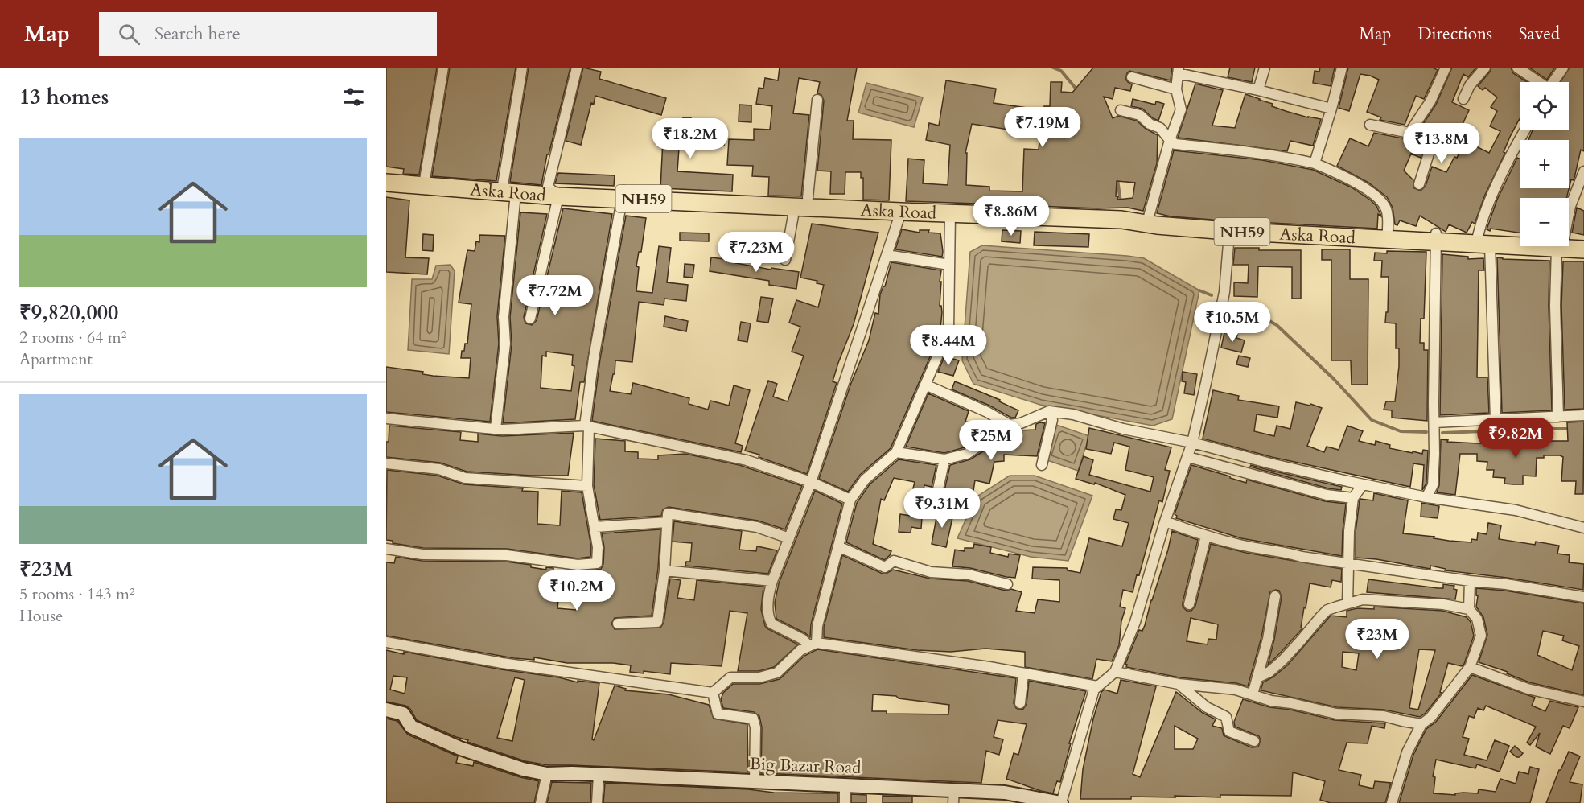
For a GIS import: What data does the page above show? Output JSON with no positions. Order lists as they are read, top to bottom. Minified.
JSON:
{"streets":{"highway":["Aska Road","NH59"],"street":["Big Bazar Road"]},"crossings":[["Aska Road","NH59"]],"page":{"header":"Map","search":"Search here","nav":["Map","Directions","Saved"],"heading":"13 homes","map_buttons":["+","−"],"price":["₹7.19M","₹18.2M","₹13.8M","₹8.86M","₹7.23M","₹7.72M","₹10.5M","₹8.44M","₹9.82M","₹25M","₹9.31M","₹10.2M","₹23M"],"list":[{"name":"₹9,820,000","note":"2 rooms · 64 m² · Apartment"},{"name":"₹23M","note":"5 rooms · 143 m² · House"}]}}
